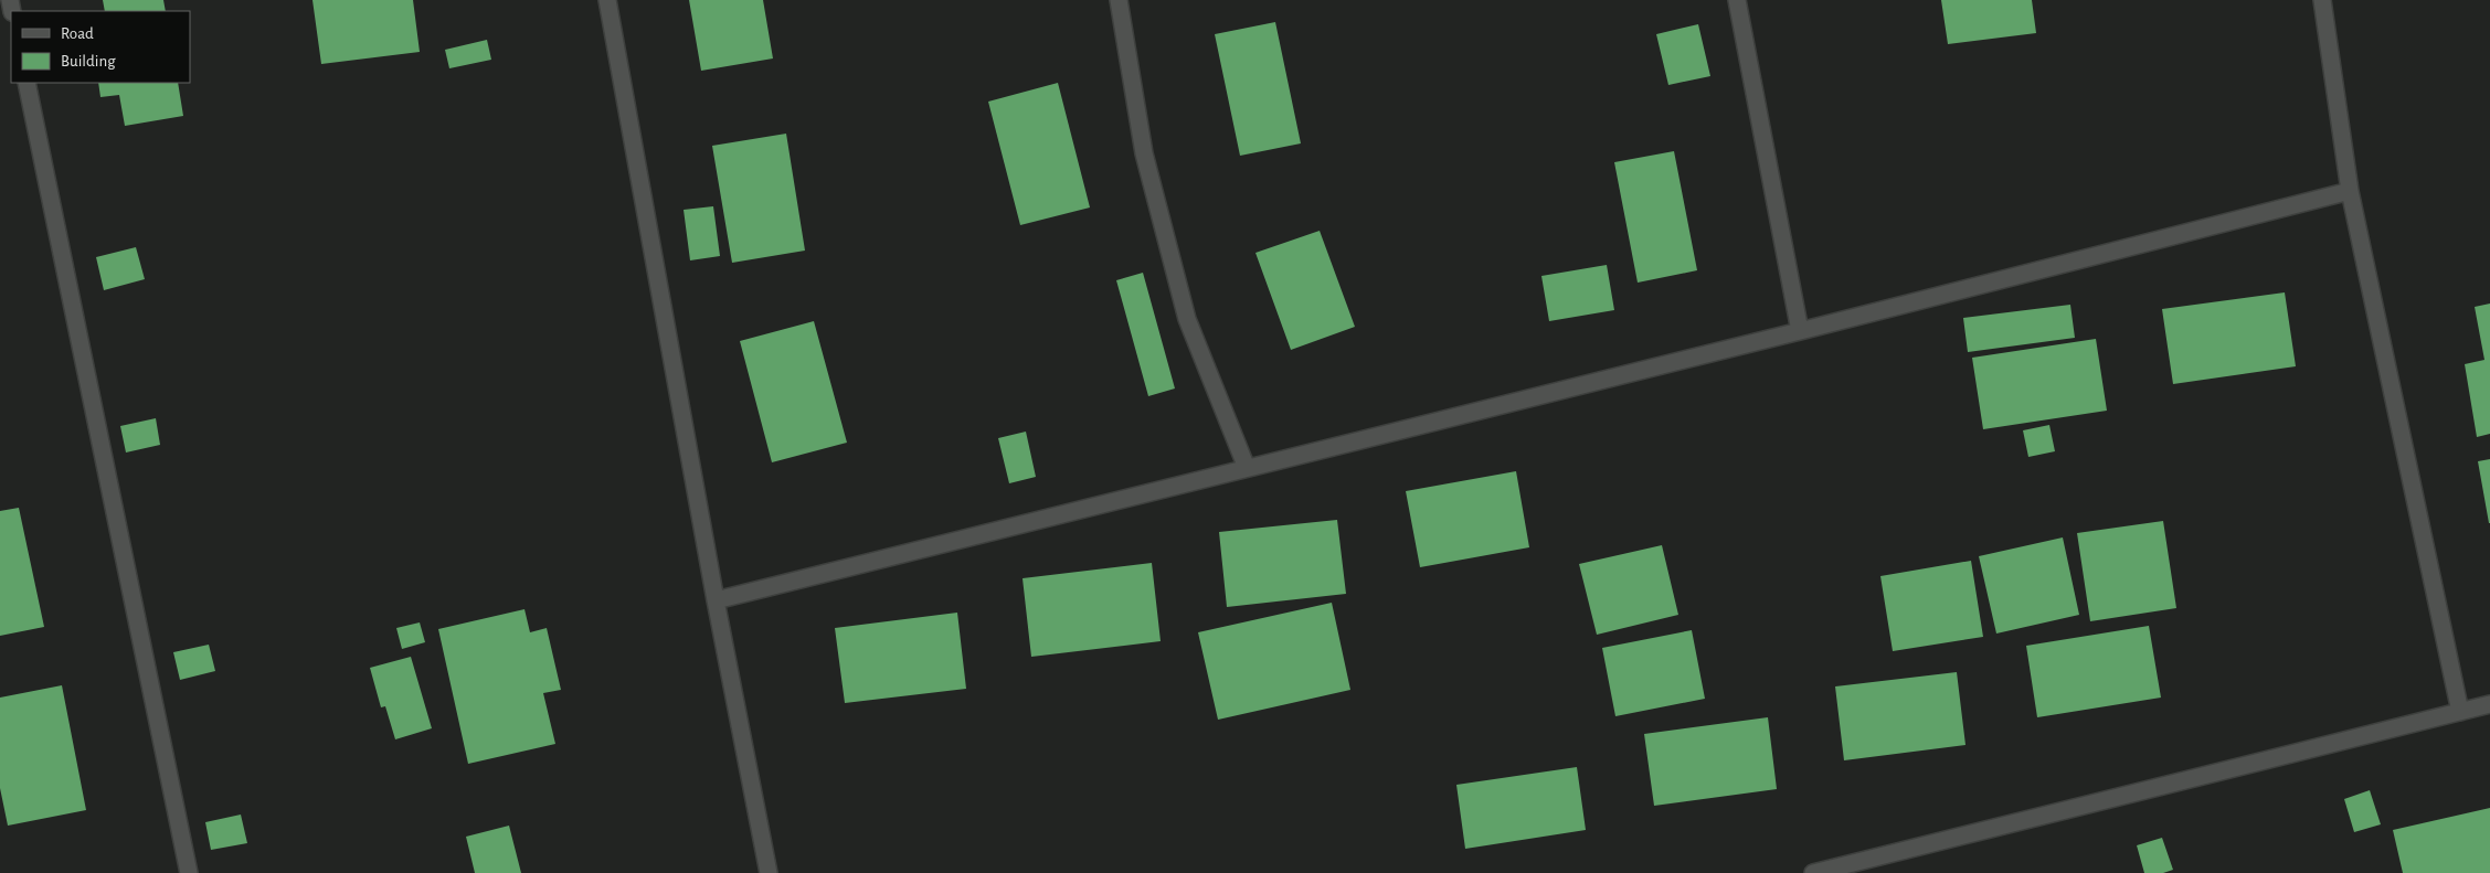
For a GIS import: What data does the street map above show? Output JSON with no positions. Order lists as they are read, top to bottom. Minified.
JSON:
{"legend":["Road","Building"]}
